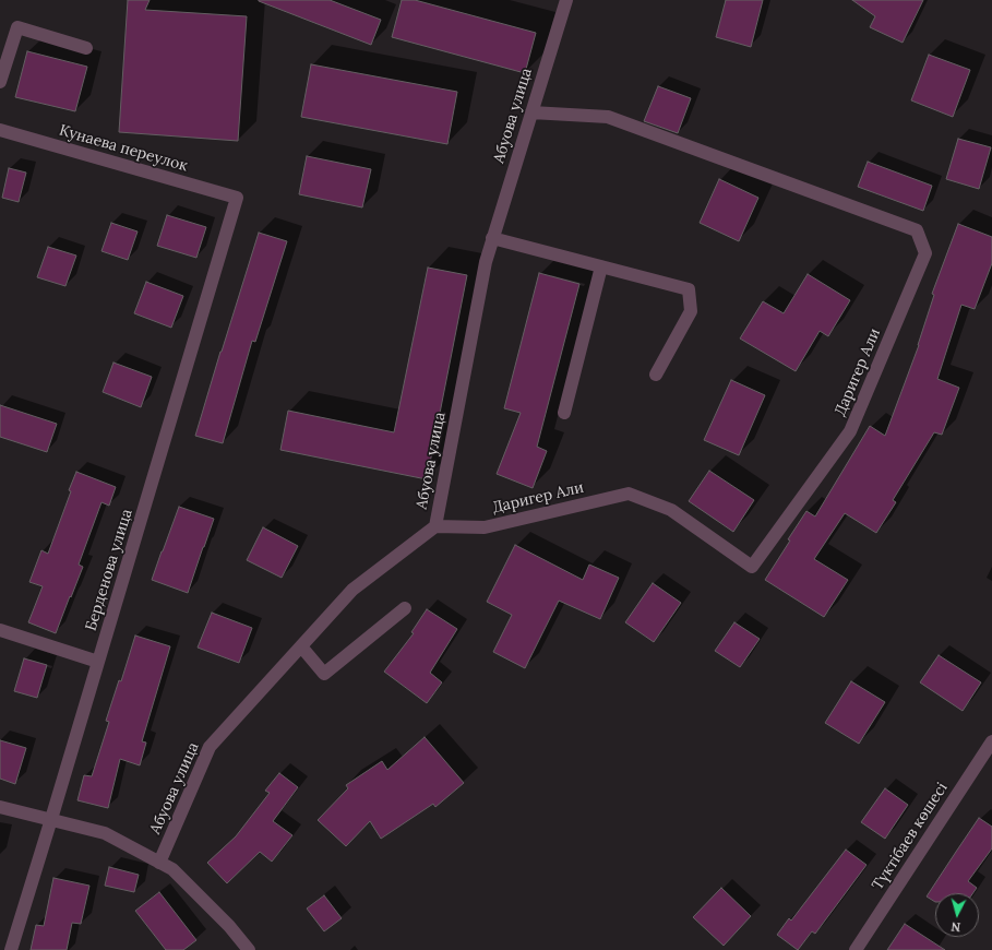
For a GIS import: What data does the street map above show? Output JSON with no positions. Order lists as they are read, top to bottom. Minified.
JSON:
{"streets":{"street":["Абуова улица","Кунаева переулок","Даригер Али","Берденова улица","Түктібаев көшесі"]},"crossings":[["Абуова улица","Даригер Али"],["Кунаева переулок","Берденова улица"]],"north":"bottom"}
